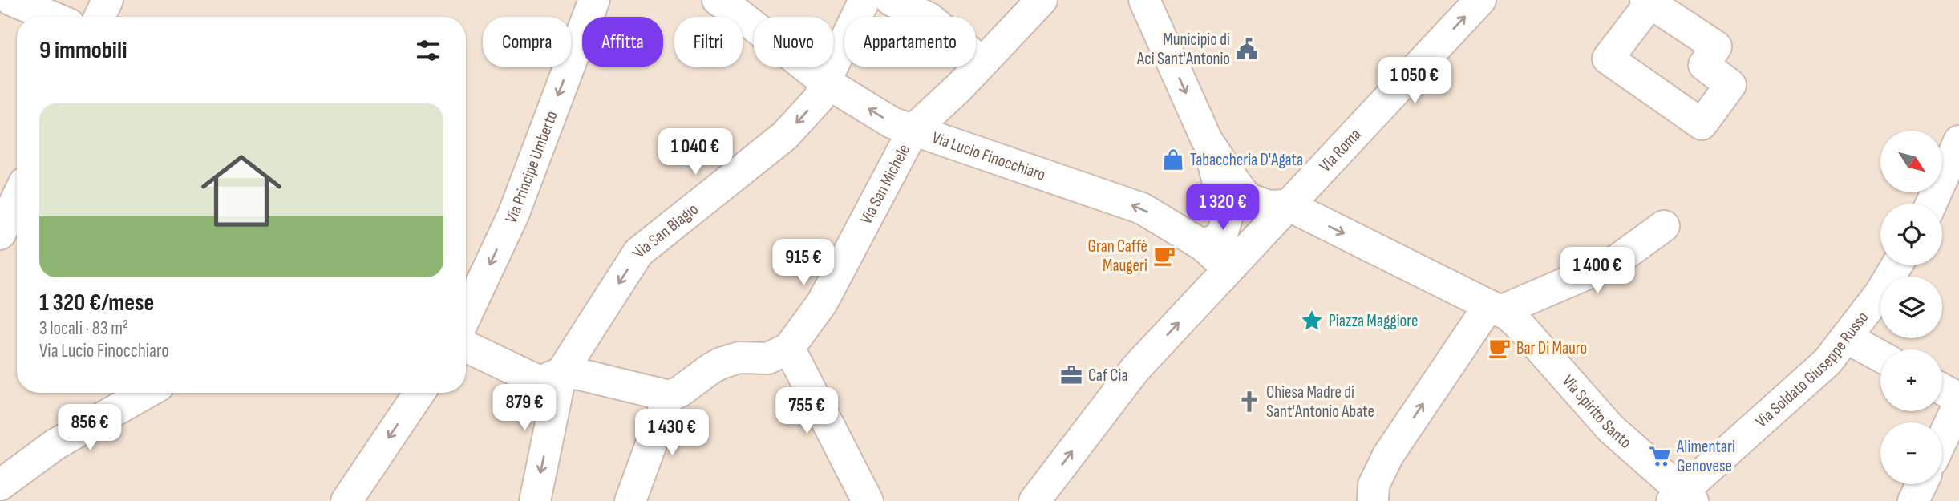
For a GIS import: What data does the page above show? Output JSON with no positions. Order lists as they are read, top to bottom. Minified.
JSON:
{"streets":{"street":["Via Roma","Via Lucio Finocchiaro","Via Principe Umberto","Via San Michele","Via San Biagio","Via Soldato Giuseppe Russo","Via Spirito Santo"]},"crossings":[["Via Roma","Via Lucio Finocchiaro"],["Via Roma","Via Spirito Santo"],["Via Lucio Finocchiaro","Via San Michele"],["Via Lucio Finocchiaro","Via San Biagio"],["Via Soldato Giuseppe Russo","Via Spirito Santo"]],"one_way":["Via Lucio Finocchiaro","Via Principe Umberto","Via San Biagio","Via Spirito Santo"],"places":{"public building":["Municipio di Aci Sant'Antonio"],"shop":["Tabaccheria D'Agata"],"cafe":["Gran Caffè Maugeri","Bar Di Mauro"],"place":["Piazza Maggiore"],"office":["Caf Cia"],"church":["Chiesa Madre di Sant'Antonio Abate"],"supermarket":["Alimentari Genovese"]},"north":"bottom right","page":{"chip":["Compra","Affitta","Filtri","Nuovo","Appartamento"],"heading":"9 immobili","price":["1 050 €","1 040 €","1 320 €","915 €","1 400 €","879 €","755 €","856 €","1 430 €"],"list":[{"name":"1 320 €/mese","note":"3 locali · 83 m² · Via Lucio Finocchiaro"}],"map_buttons":["+","−"]}}
